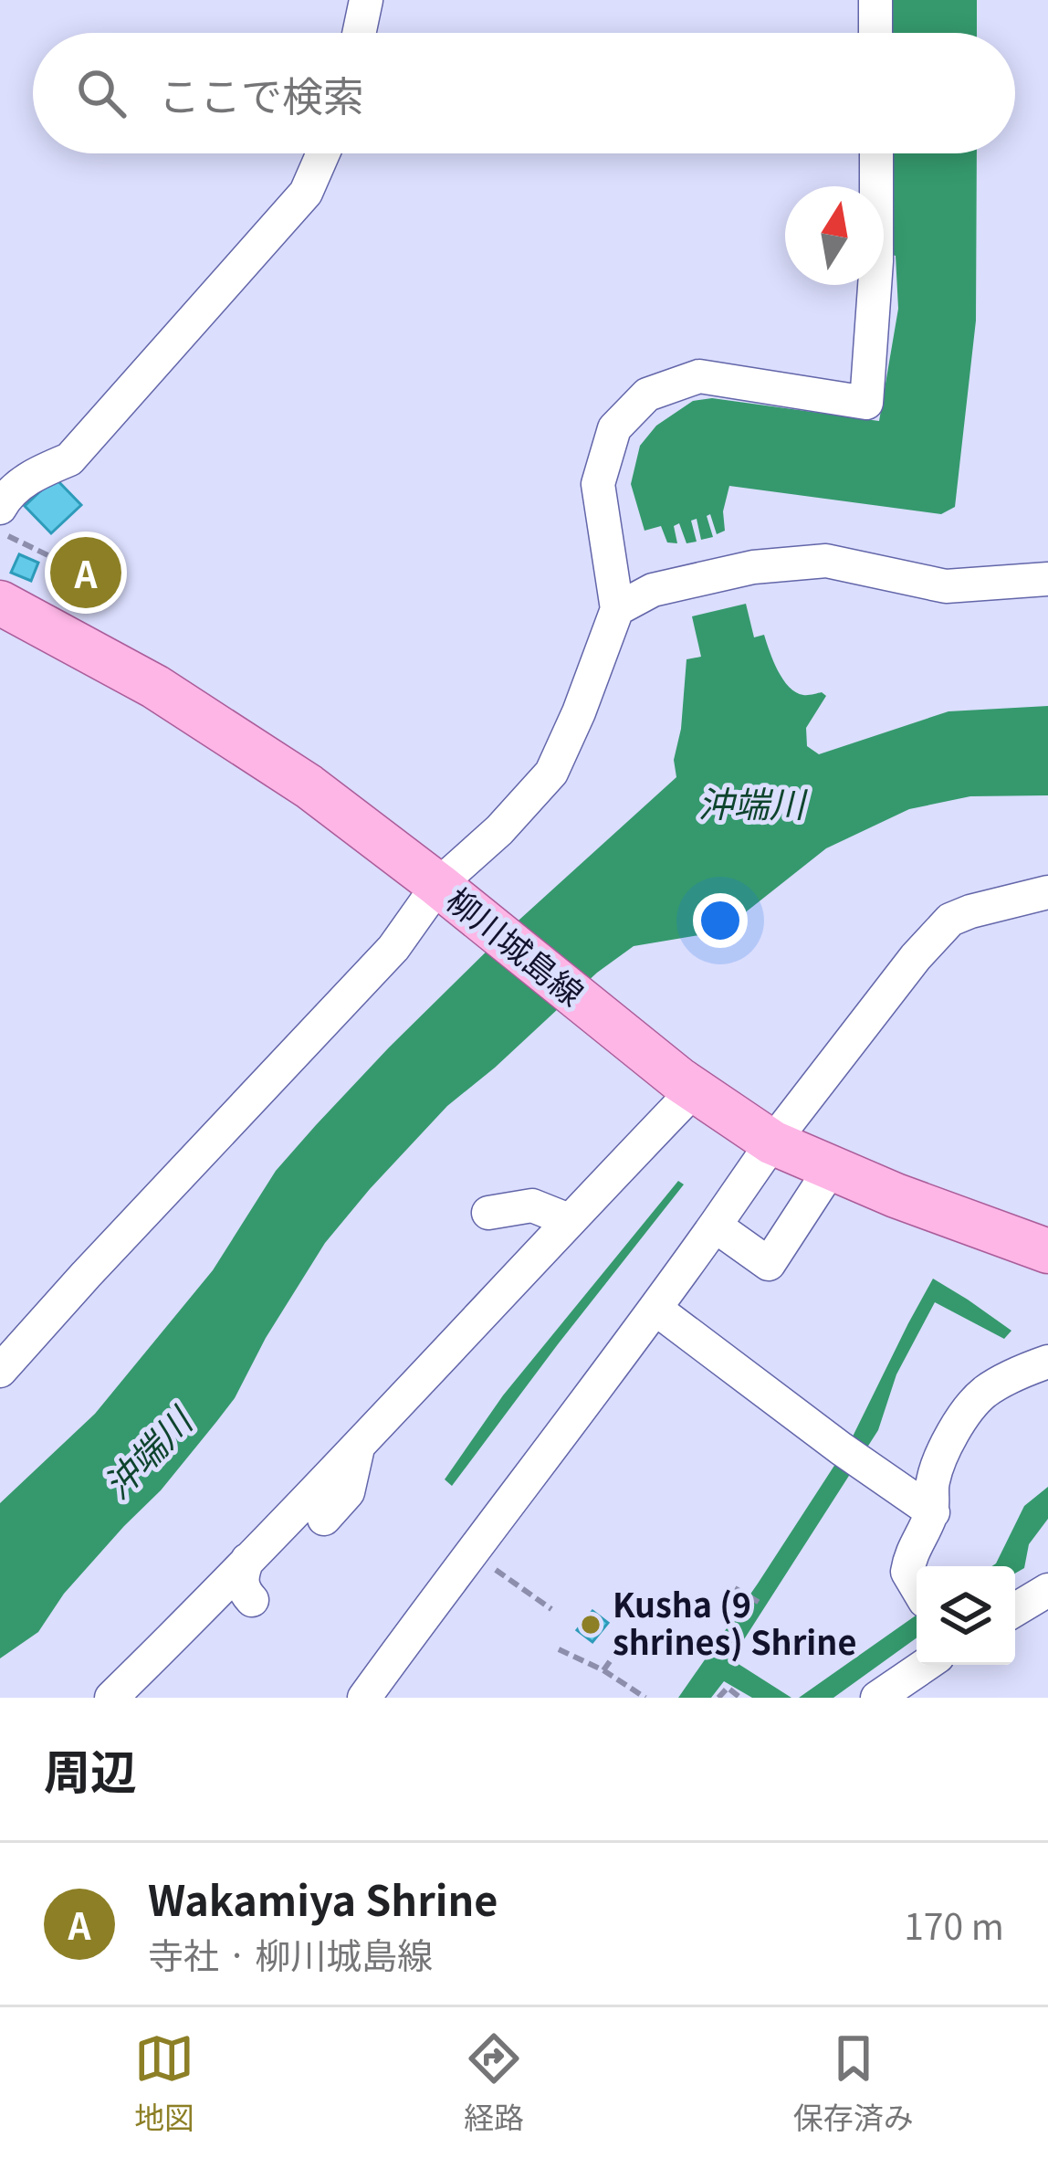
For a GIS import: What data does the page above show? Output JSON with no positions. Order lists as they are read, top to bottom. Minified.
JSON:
{"streets":{"main road":["柳川城島線"]},"water":["沖端川"],"places":["Kusha (9 shrines) Shrine"],"north":"top","page":{"search":"ここで検索","pins":"A","heading":"周辺","list":[{"mark":"A","name":"Wakamiya Shrine","note":"寺社 · 柳川城島線","value":"170 m"}],"nav":["地図","経路","保存済み"]}}
